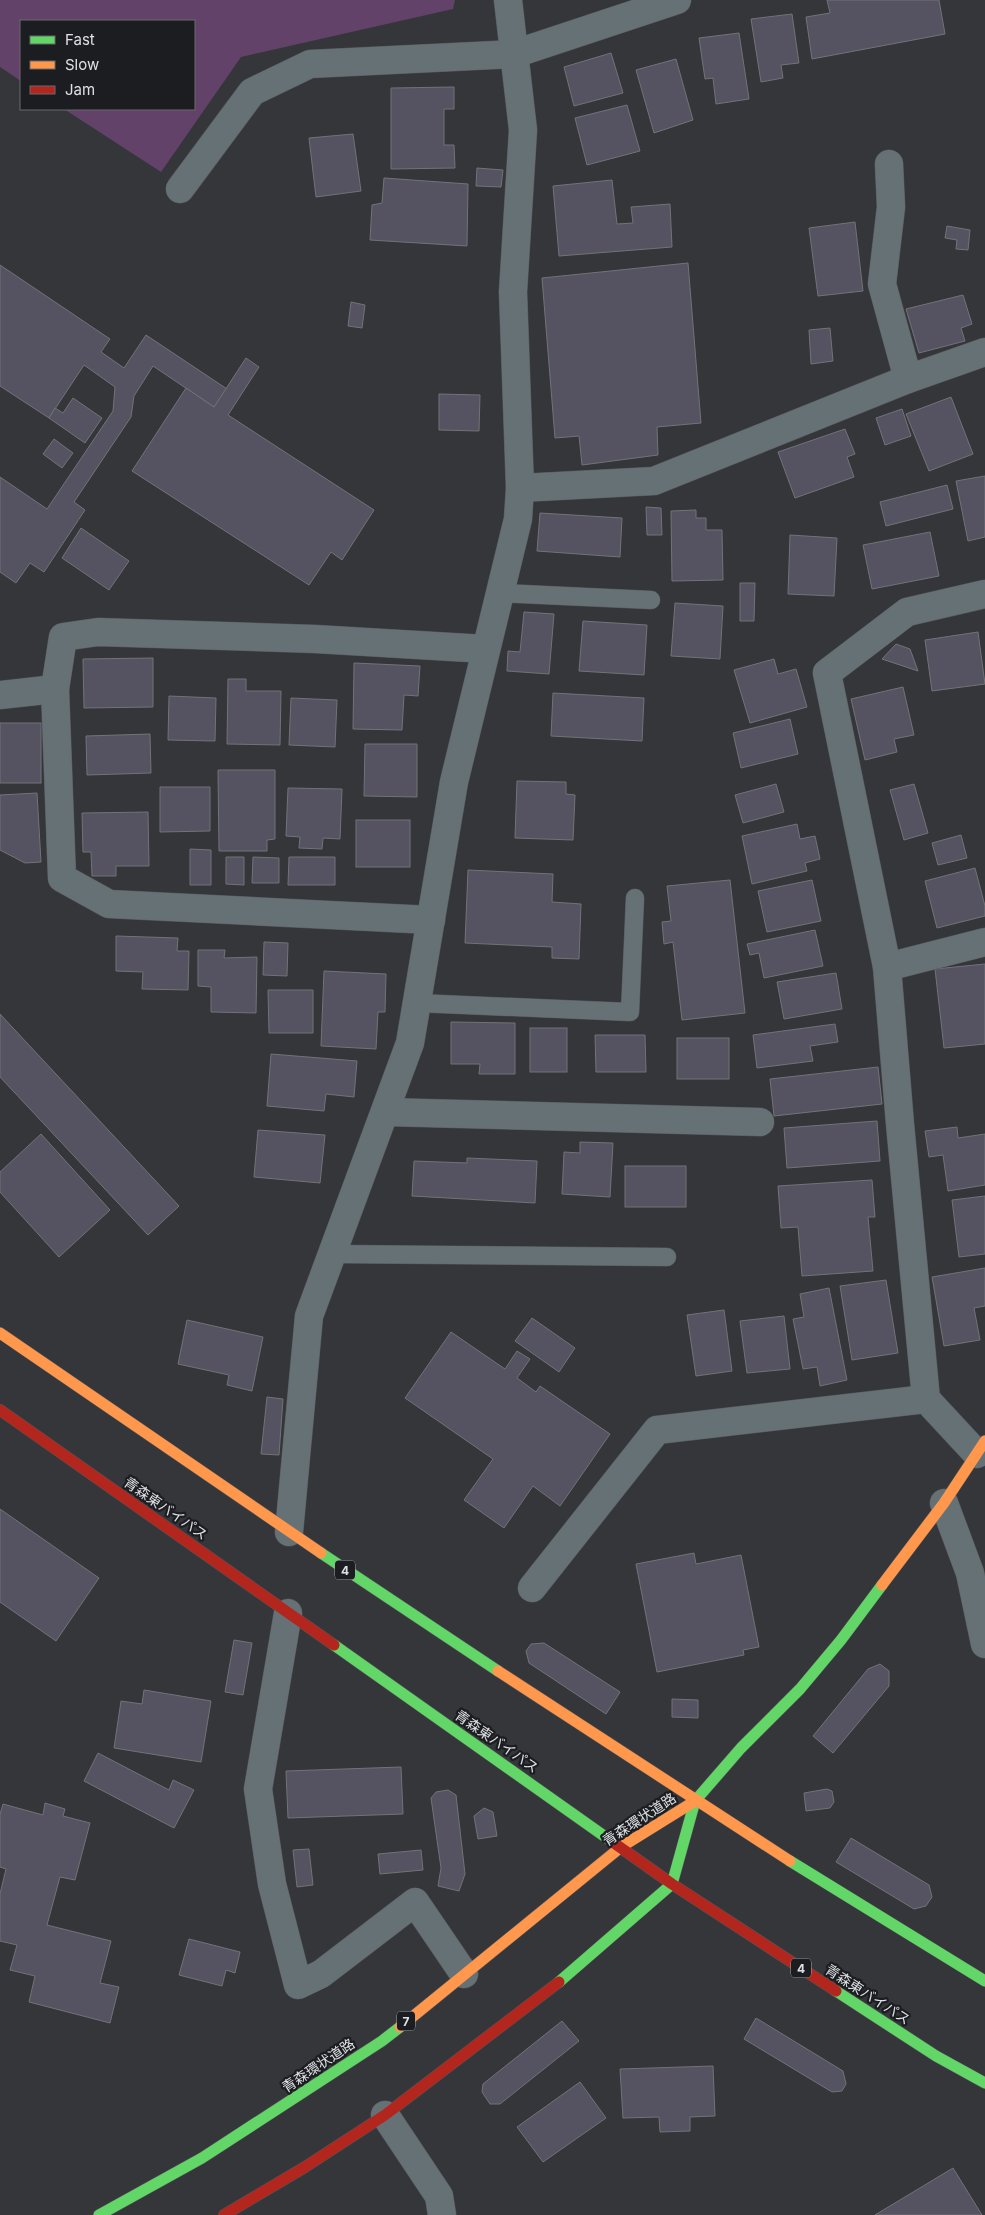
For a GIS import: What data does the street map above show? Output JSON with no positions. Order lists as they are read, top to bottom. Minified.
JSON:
{"streets":{"main road":["青森東バイパス","4","青森環状道路","7"]},"crossings":[["青森東バイパス","青森環状道路"],["4","青森環状道路"]],"legend":["Fast","Slow","Jam"]}
